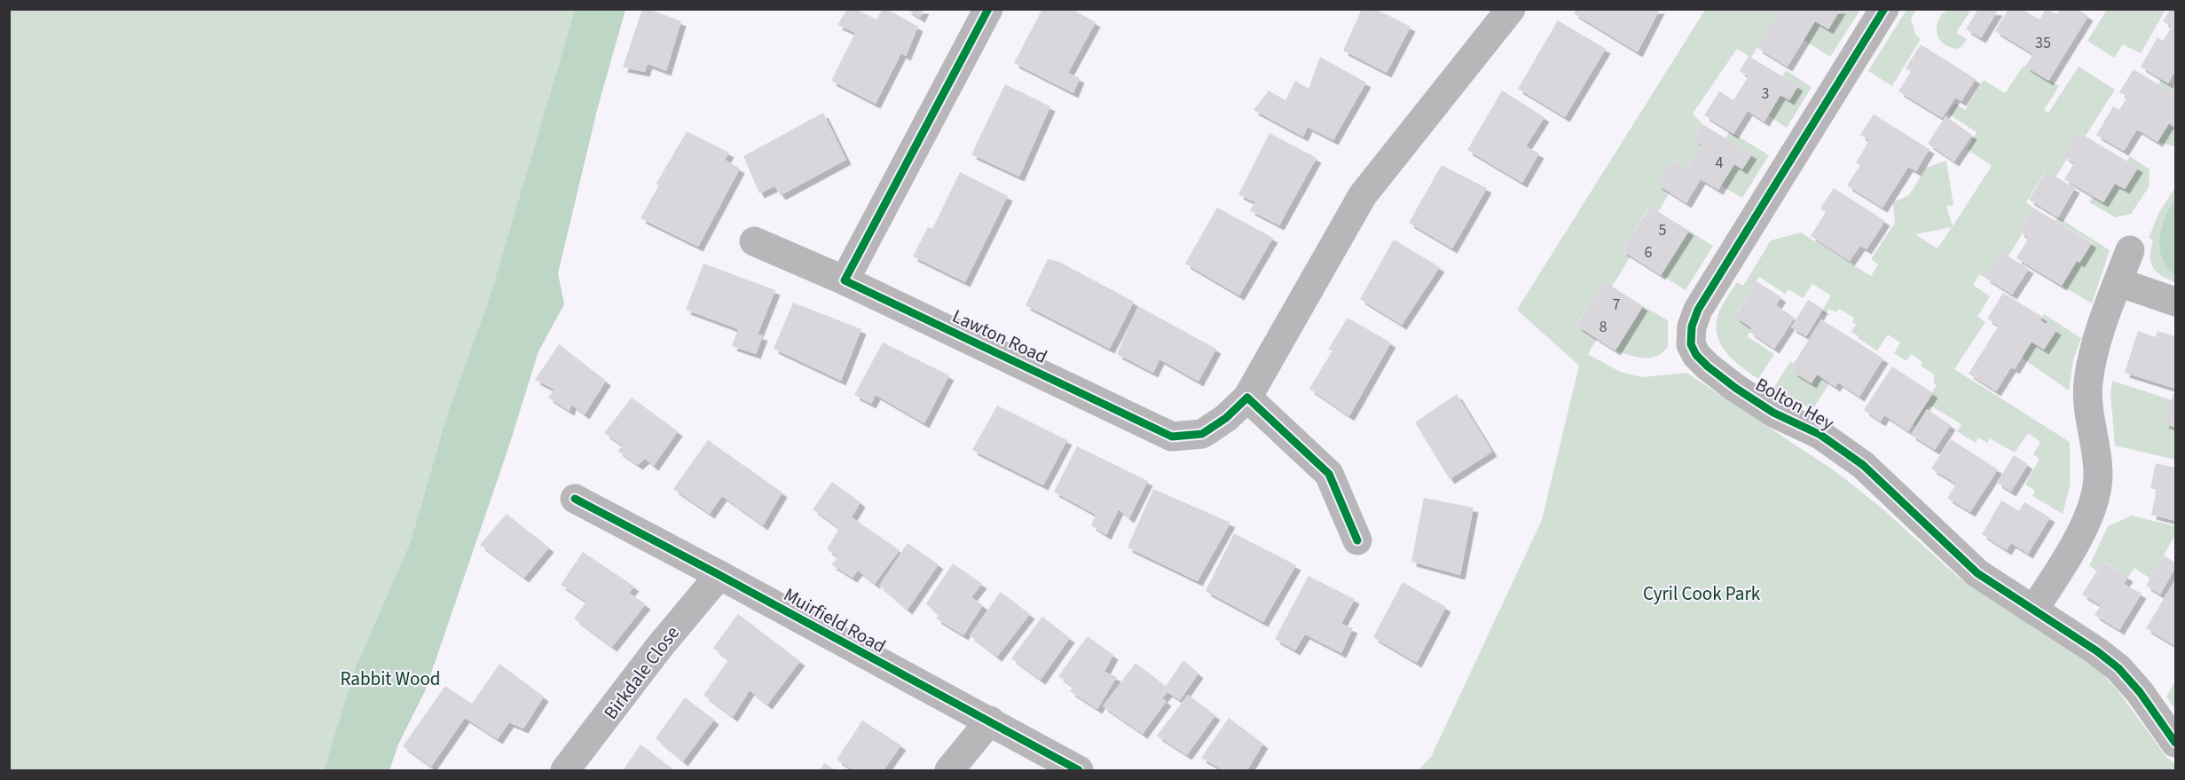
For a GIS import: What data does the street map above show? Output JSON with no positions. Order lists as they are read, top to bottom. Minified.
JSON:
{"streets":{"street":["Lawton Road","Bolton Hey","Muirfield Road","Birkdale Close"]},"crossings":[["Muirfield Road","Birkdale Close"]],"parks":["Cyril Cook Park","Rabbit Wood"],"house_numbers":["35","3","4","5","6","7","8"]}
